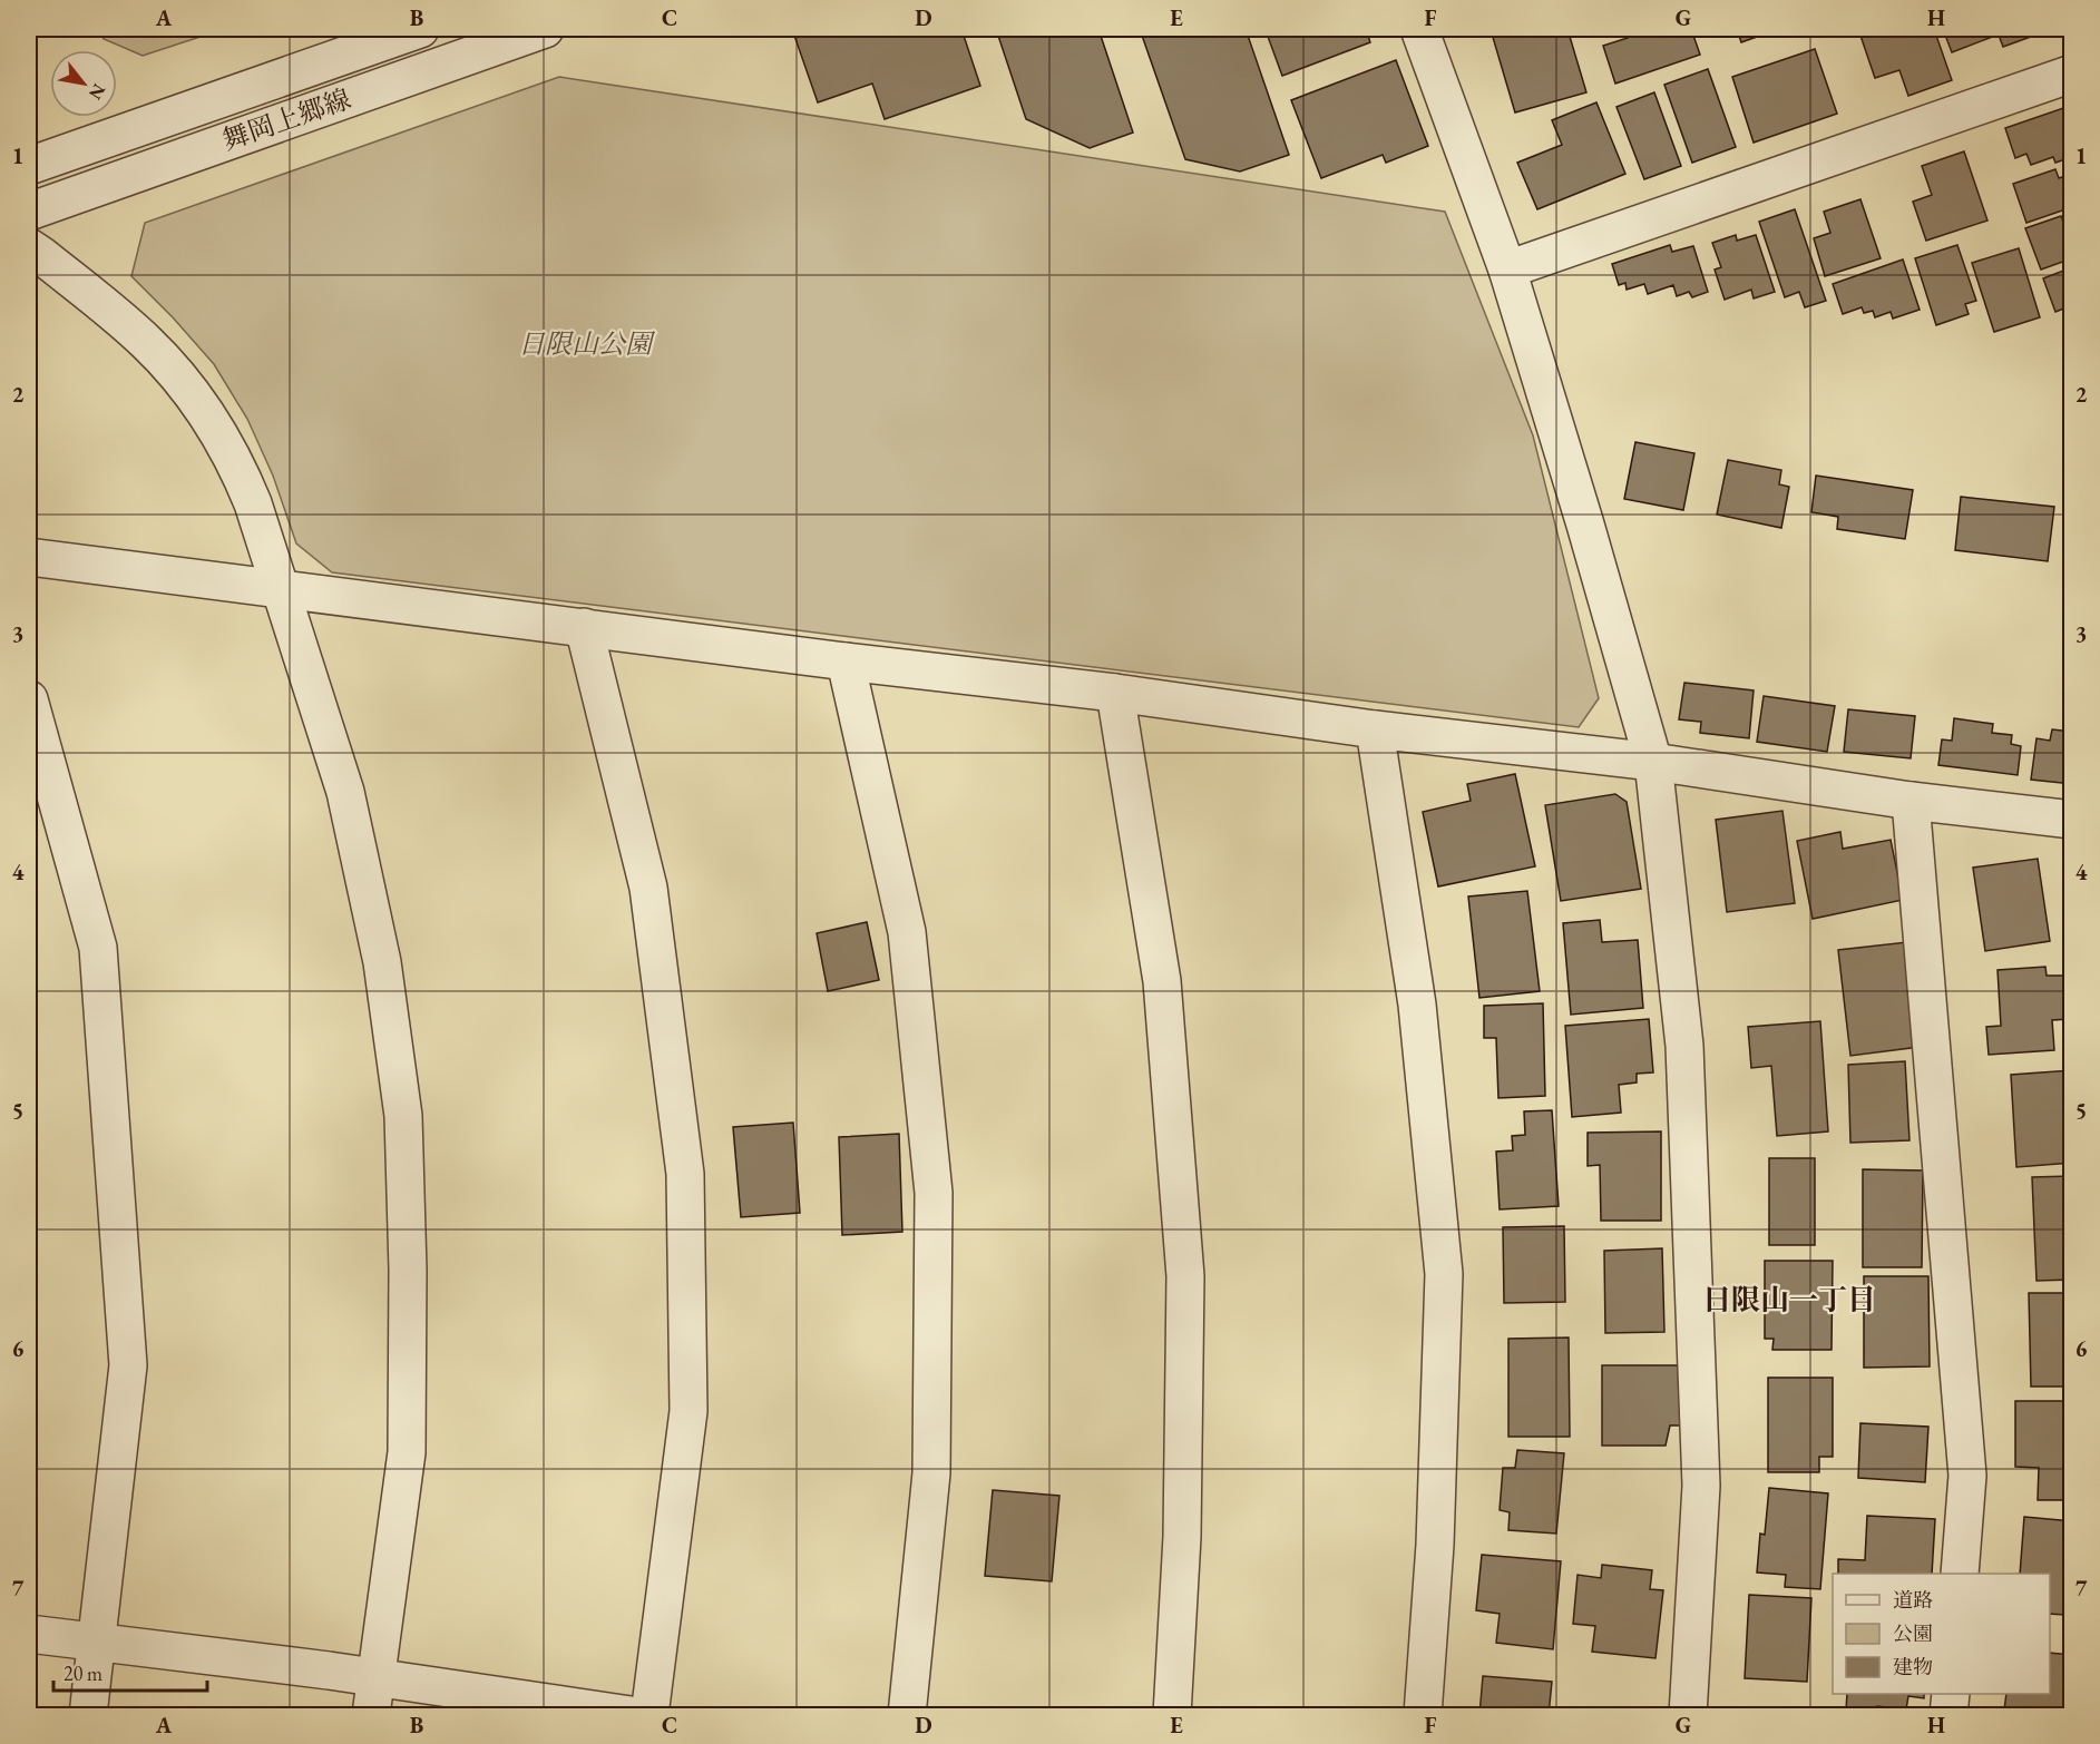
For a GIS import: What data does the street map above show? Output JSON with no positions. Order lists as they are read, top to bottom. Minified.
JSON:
{"streets":{"street":["舞岡上郷線"]},"districts":["日限山一丁目"],"parks":["日限山公園"],"legend":["道路","公園","建物"],"scale_bar":"20 m","north":"bottom right","grid":{"columns":["A","B","C","D","E","F","G","H"],"rows":["1","2","3","4","5","6","7"]}}
